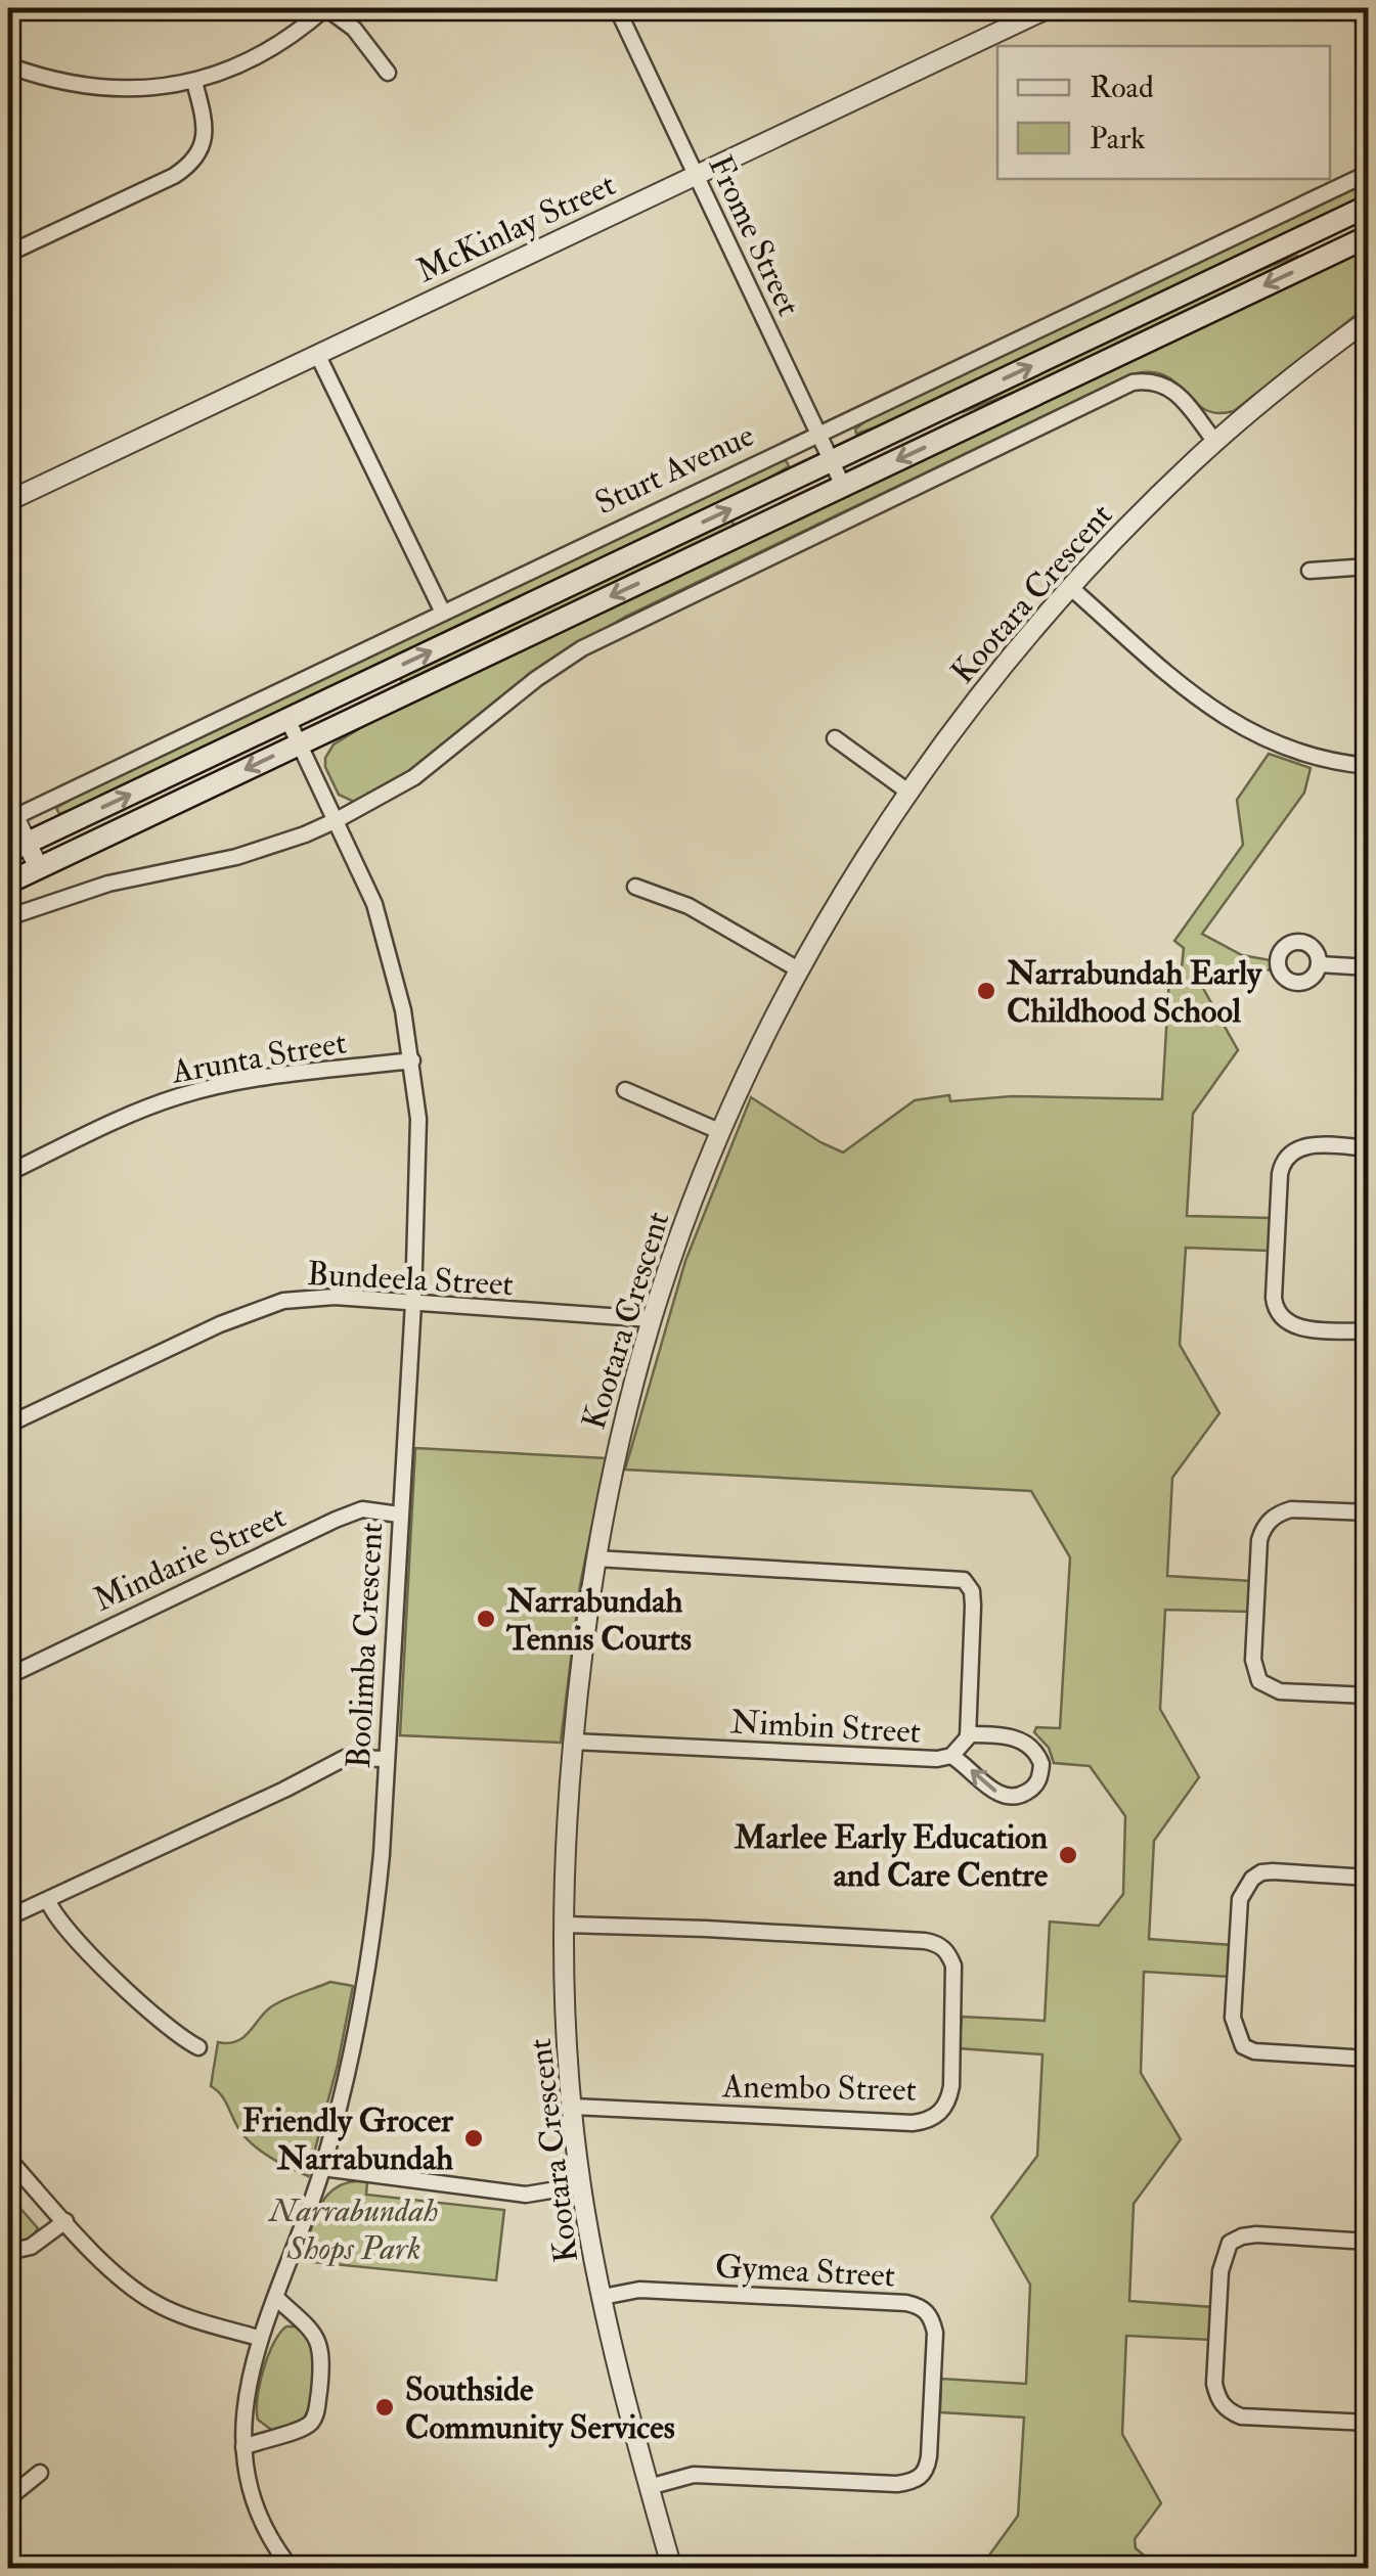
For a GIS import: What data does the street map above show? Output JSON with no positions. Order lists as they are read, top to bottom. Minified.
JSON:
{"streets":{"main road":["Sturt Avenue"],"street":["McKinlay Street","Frome Street","Kootara Crescent","Arunta Street","Bundeela Street","Mindarie Street","Boolimba Crescent","Nimbin Street","Anembo Street","Gymea Street"]},"crossings":[["McKinlay Street","Frome Street"],["Frome Street","Sturt Avenue"],["Sturt Avenue","Boolimba Crescent"],["Kootara Crescent","Bundeela Street"],["Kootara Crescent","Nimbin Street"],["Kootara Crescent","Anembo Street"],["Kootara Crescent","Gymea Street"],["Arunta Street","Boolimba Crescent"],["Bundeela Street","Boolimba Crescent"],["Mindarie Street","Boolimba Crescent"]],"parks":["Narrabundah Shops Park"],"places":["Narrabundah Early Childhood School","Narrabundah Tennis Courts","Marlee Early Education and Care Centre","Friendly Grocer Narrabundah","Southside Community Services"],"legend":["Road","Park"]}
